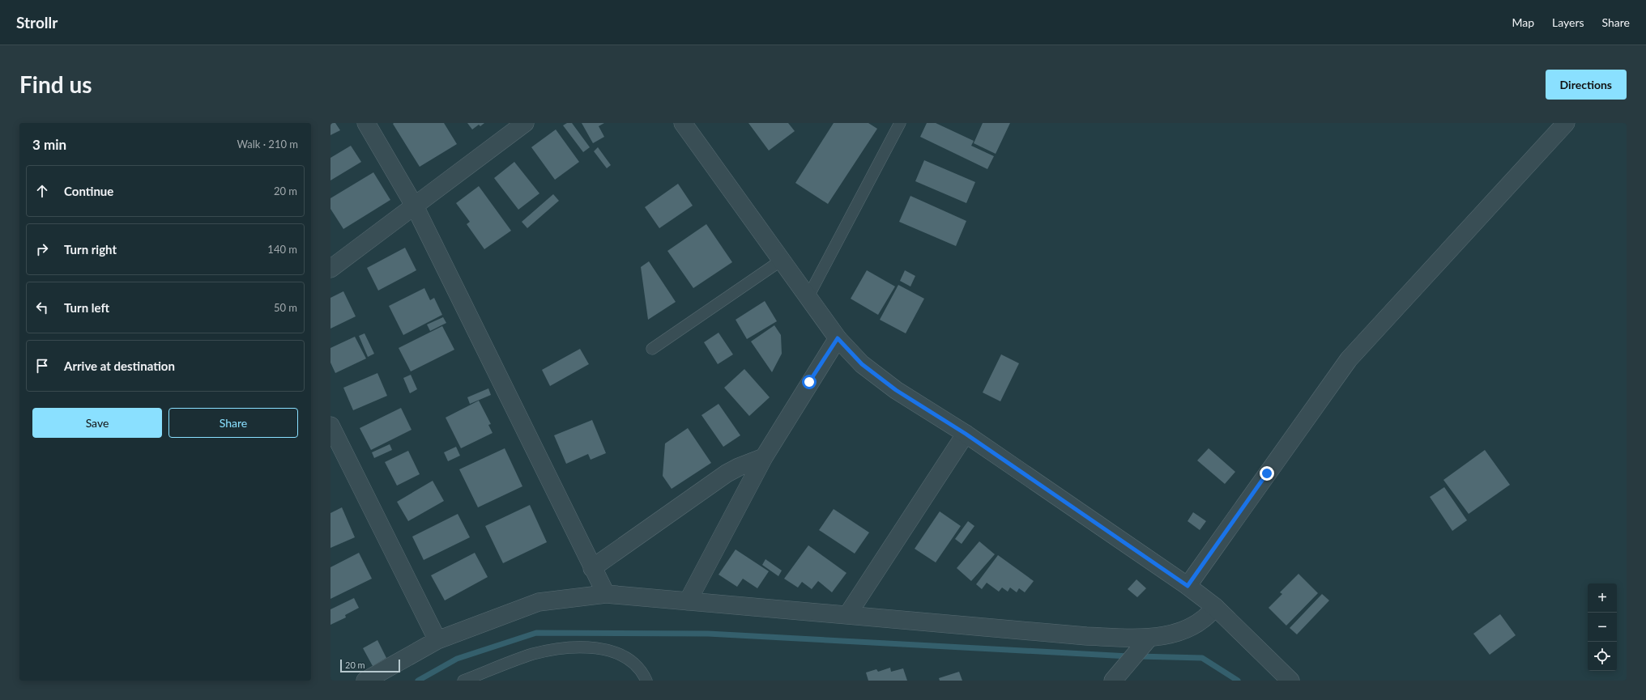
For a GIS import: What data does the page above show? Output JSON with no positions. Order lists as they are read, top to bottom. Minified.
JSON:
{"scale_bar":"20 m","page":{"header":"Strollr","nav":["Map","Layers","Share"],"buttons":["Directions",["Save","Share"]],"title":"Find us","heading":["3 min","Walk · 210 m"],"list":[["Continue","20 m"],["Turn right","140 m"],["Turn left","50 m"],"Arrive at destination"],"map_buttons":["+","−"],"scale":"20 m"}}
